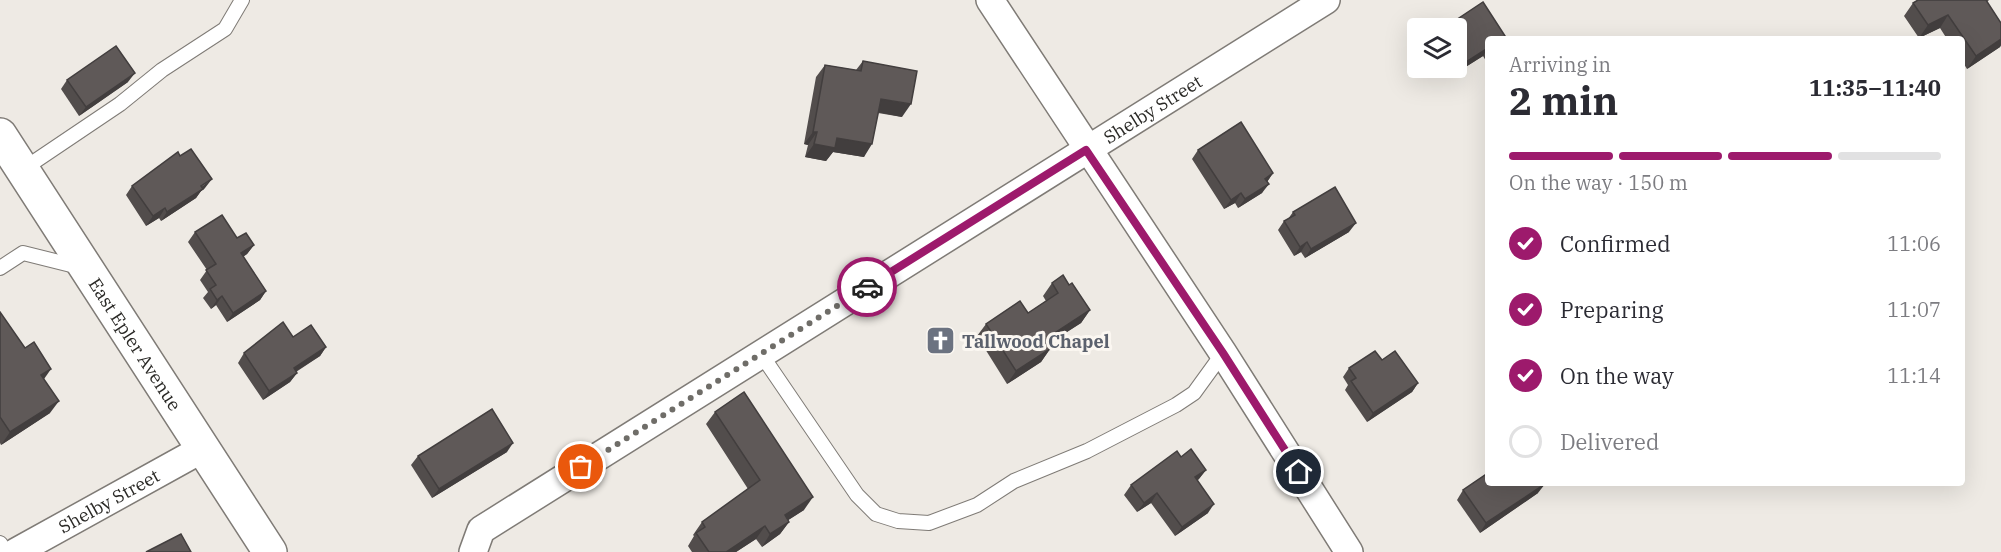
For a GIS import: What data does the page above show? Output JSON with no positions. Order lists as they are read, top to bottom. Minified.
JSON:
{"streets":{"street":["Shelby Street","East Epler Avenue"]},"crossings":[["Shelby Street","East Epler Avenue"]],"places":{"church":["Tallwood Chapel"]},"page":{"heading":["2 min","Arriving in","11:35–11:40"],"bar":"On the way · 150 m","list":[["Confirmed","11:06"],["Preparing","11:07"],["On the way","11:14"],"Delivered"]}}
